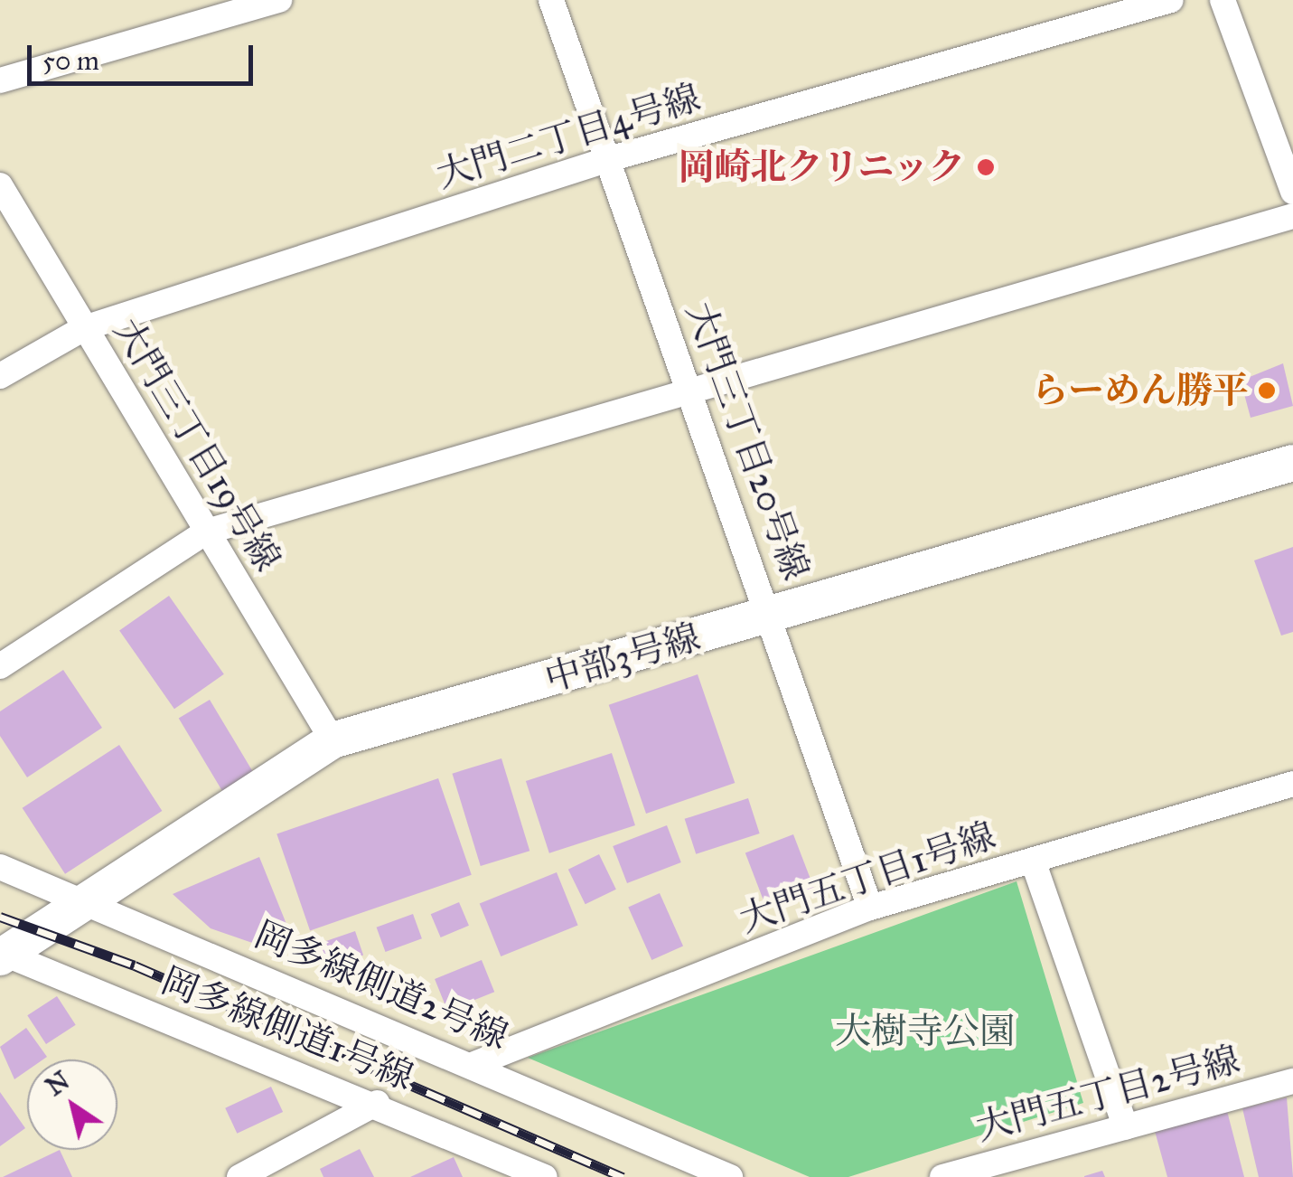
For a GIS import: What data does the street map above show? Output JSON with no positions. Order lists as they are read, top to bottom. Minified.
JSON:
{"streets":{"street":["大門二丁目4号線","大門三丁目20号線","大門三丁目19号線","中部3号線","大門五丁目1号線","岡多線側道2号線","岡多線側道1号線","大門五丁目2号線"]},"crossings":[["大門二丁目4号線","大門三丁目20号線"],["大門二丁目4号線","大門三丁目19号線"],["大門三丁目20号線","中部3号線"],["大門三丁目20号線","大門五丁目1号線"],["大門三丁目19号線","中部3号線"],["中部3号線","岡多線側道2号線"],["中部3号線","岡多線側道1号線"],["大門五丁目1号線","岡多線側道2号線"]],"parks":["大樹寺公園"],"places":["岡崎北クリニック","らーめん勝平"],"scale_bar":"50 m","north":"top left"}
